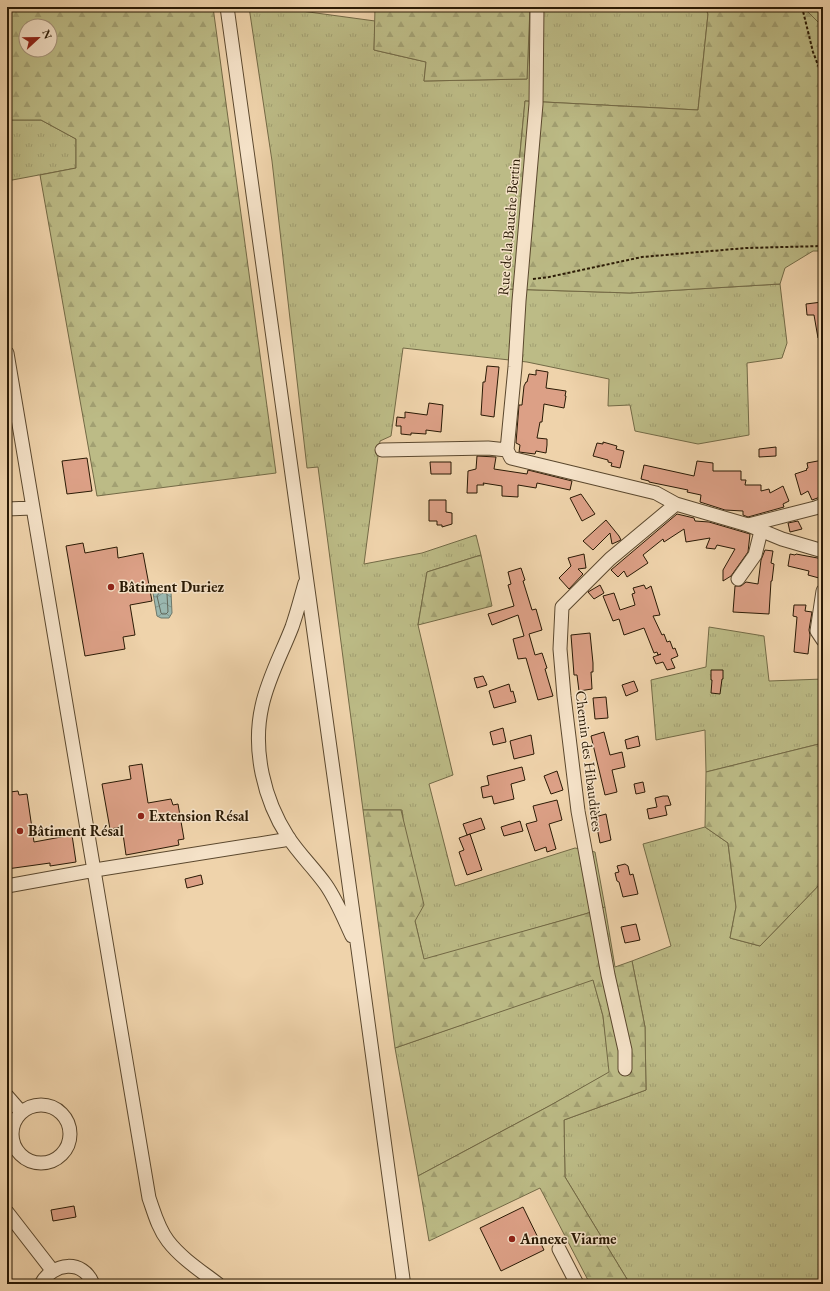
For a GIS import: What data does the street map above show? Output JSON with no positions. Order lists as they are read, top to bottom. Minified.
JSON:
{"streets":{"street":["Rue de la Bauche Bertin","Chemin des Hibaudières"]},"places":["Bâtiment Duriez","Extension Résal","Bâtiment Résal","Annexe Viarme"],"north":"right"}
